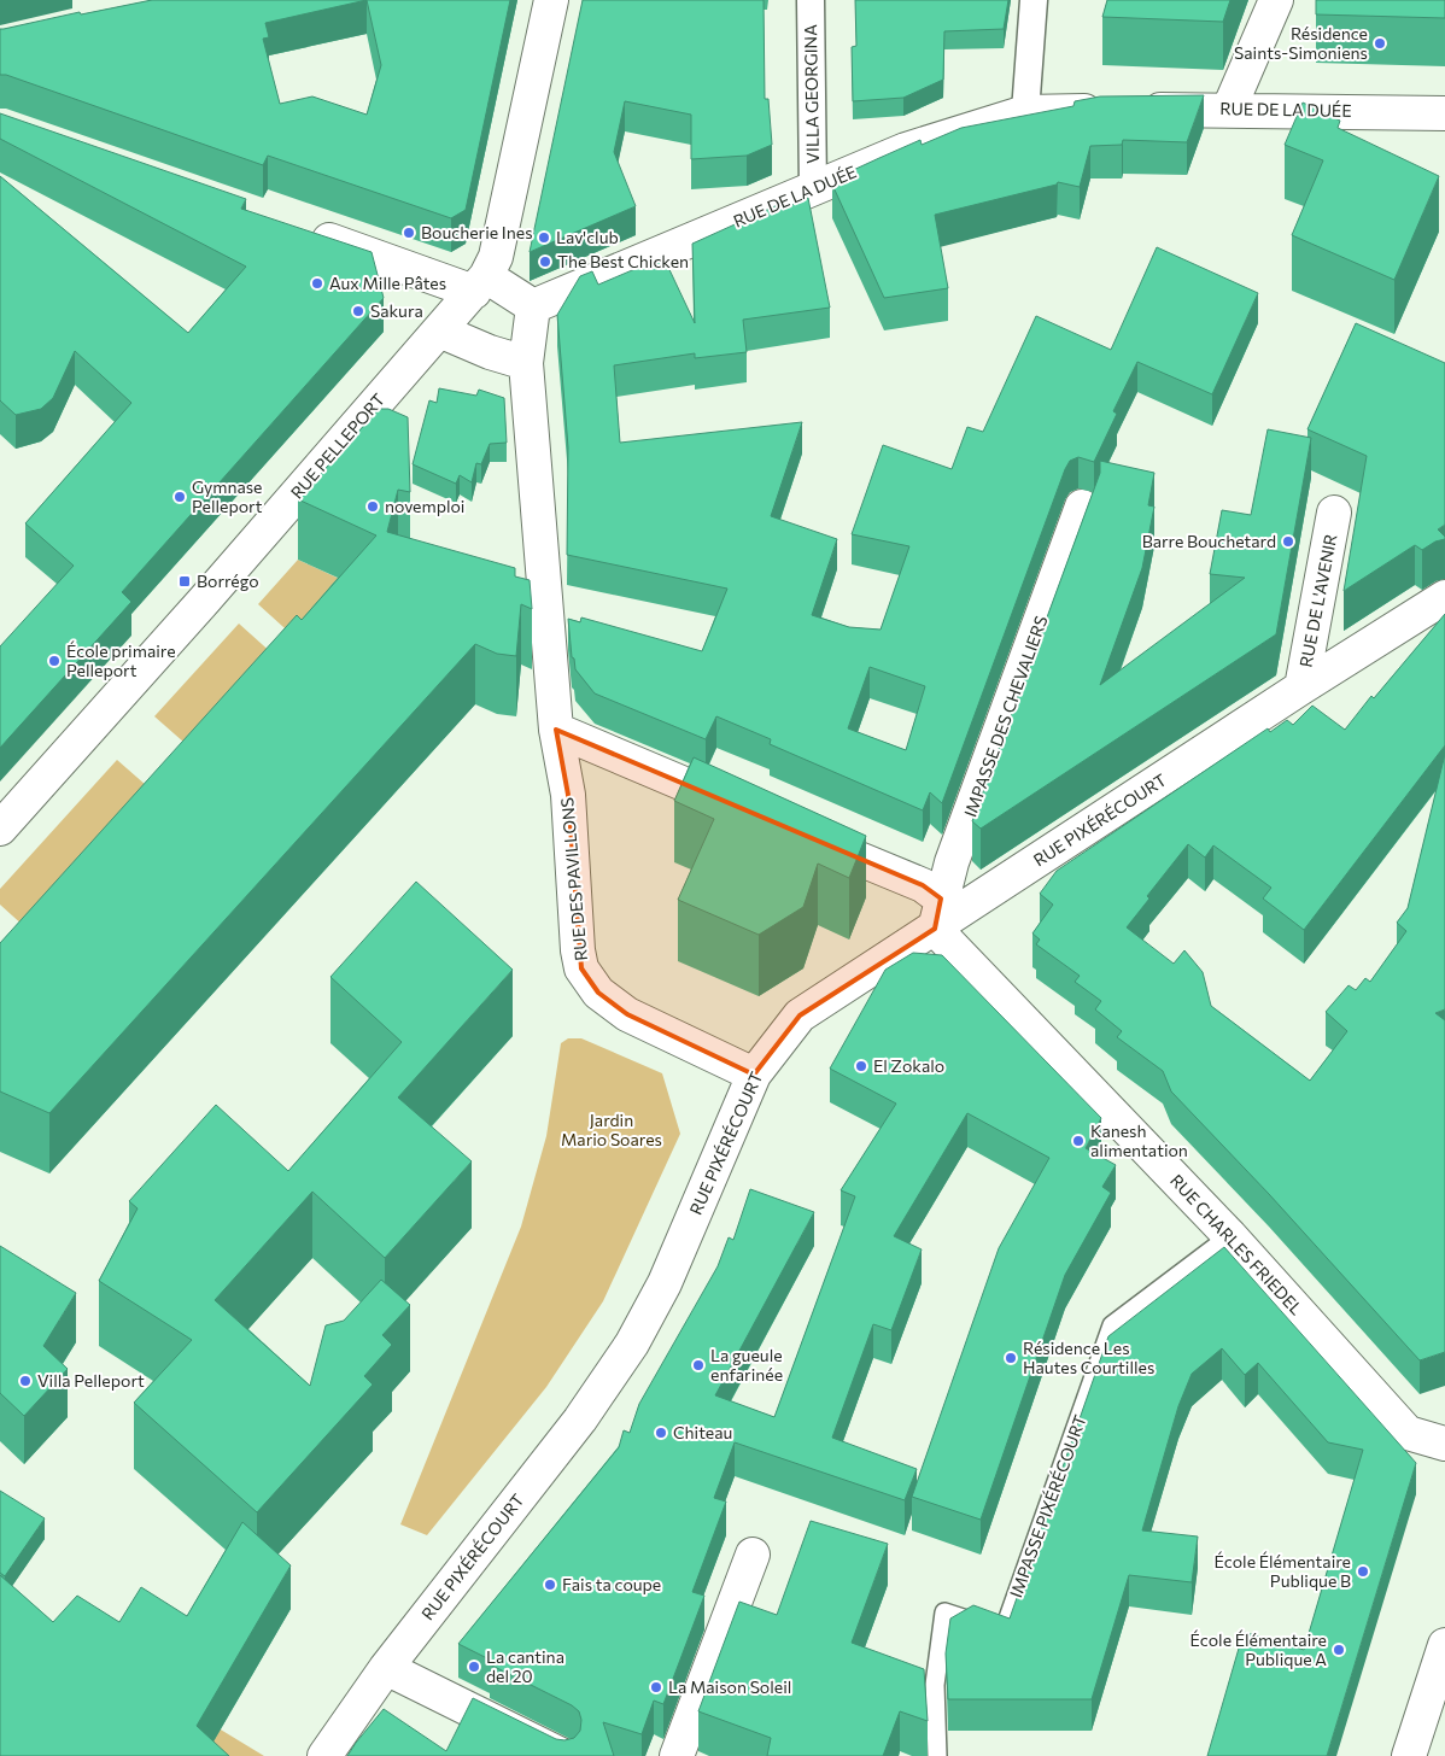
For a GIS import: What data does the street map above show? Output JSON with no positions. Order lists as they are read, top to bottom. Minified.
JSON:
{"streets":{"street":["VILLA GEORGINA","RUE DE LA DUÉE","RUE PELLEPORT","RUE DE L'AVENIR","IMPASSE DES CHEVALIERS","RUE PIXÉRÉCOURT","RUE DES PAVILLONS","RUE CHARLES FRIEDEL"],"lane":["IMPASSE PIXÉRÉCOURT"]},"crossings":[["VILLA GEORGINA","RUE DE LA DUÉE"],["RUE DE LA DUÉE","RUE DES PAVILLONS"],["RUE DE L'AVENIR","RUE PIXÉRÉCOURT"],["IMPASSE DES CHEVALIERS","RUE PIXÉRÉCOURT"],["IMPASSE DES CHEVALIERS","RUE CHARLES FRIEDEL"],["RUE PIXÉRÉCOURT","RUE DES PAVILLONS"],["RUE PIXÉRÉCOURT","RUE CHARLES FRIEDEL"],["RUE CHARLES FRIEDEL","IMPASSE PIXÉRÉCOURT"]],"parks":["Jardin Mario Soares"],"places":{"other":["Résidence Saints-Simoniens","Boucherie Ines","Lav'club","The Best Chicken","Aux Mille Pâtes","Sakura","Gymnase Pelleport","novemploi","Barre Bouchetard","École primaire Pelleport","El Zokalo","Kanesh alimentation","Résidence Les Hautes Courtilles","La gueule enfarinée","Villa Pelleport","Chiteau","École Élémentaire Publique B","Fais ta coupe","École Élémentaire Publique A","La cantina del 20","La Maison Soleil"],"transit":["Borrégo"]}}
